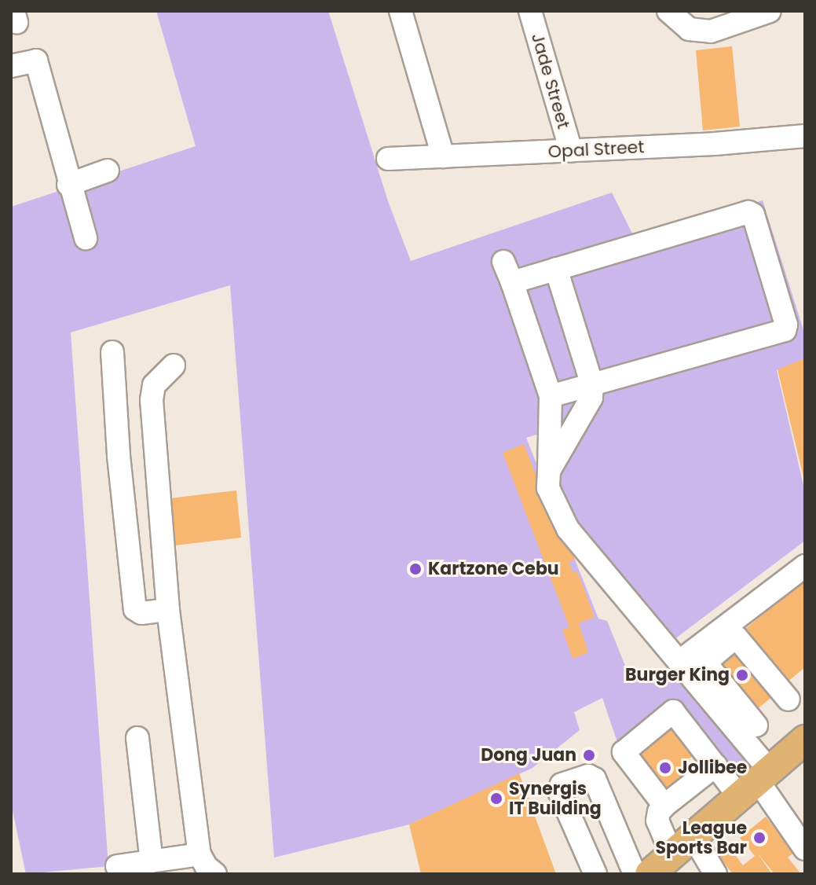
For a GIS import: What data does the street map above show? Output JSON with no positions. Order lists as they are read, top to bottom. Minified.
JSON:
{"streets":{"street":["Jade Street","Opal Street"]},"crossings":[["Jade Street","Opal Street"]],"places":["Kartzone Cebu","Burger King","Dong Juan","Jollibee","Synergis IT Building","League Sports Bar"]}
